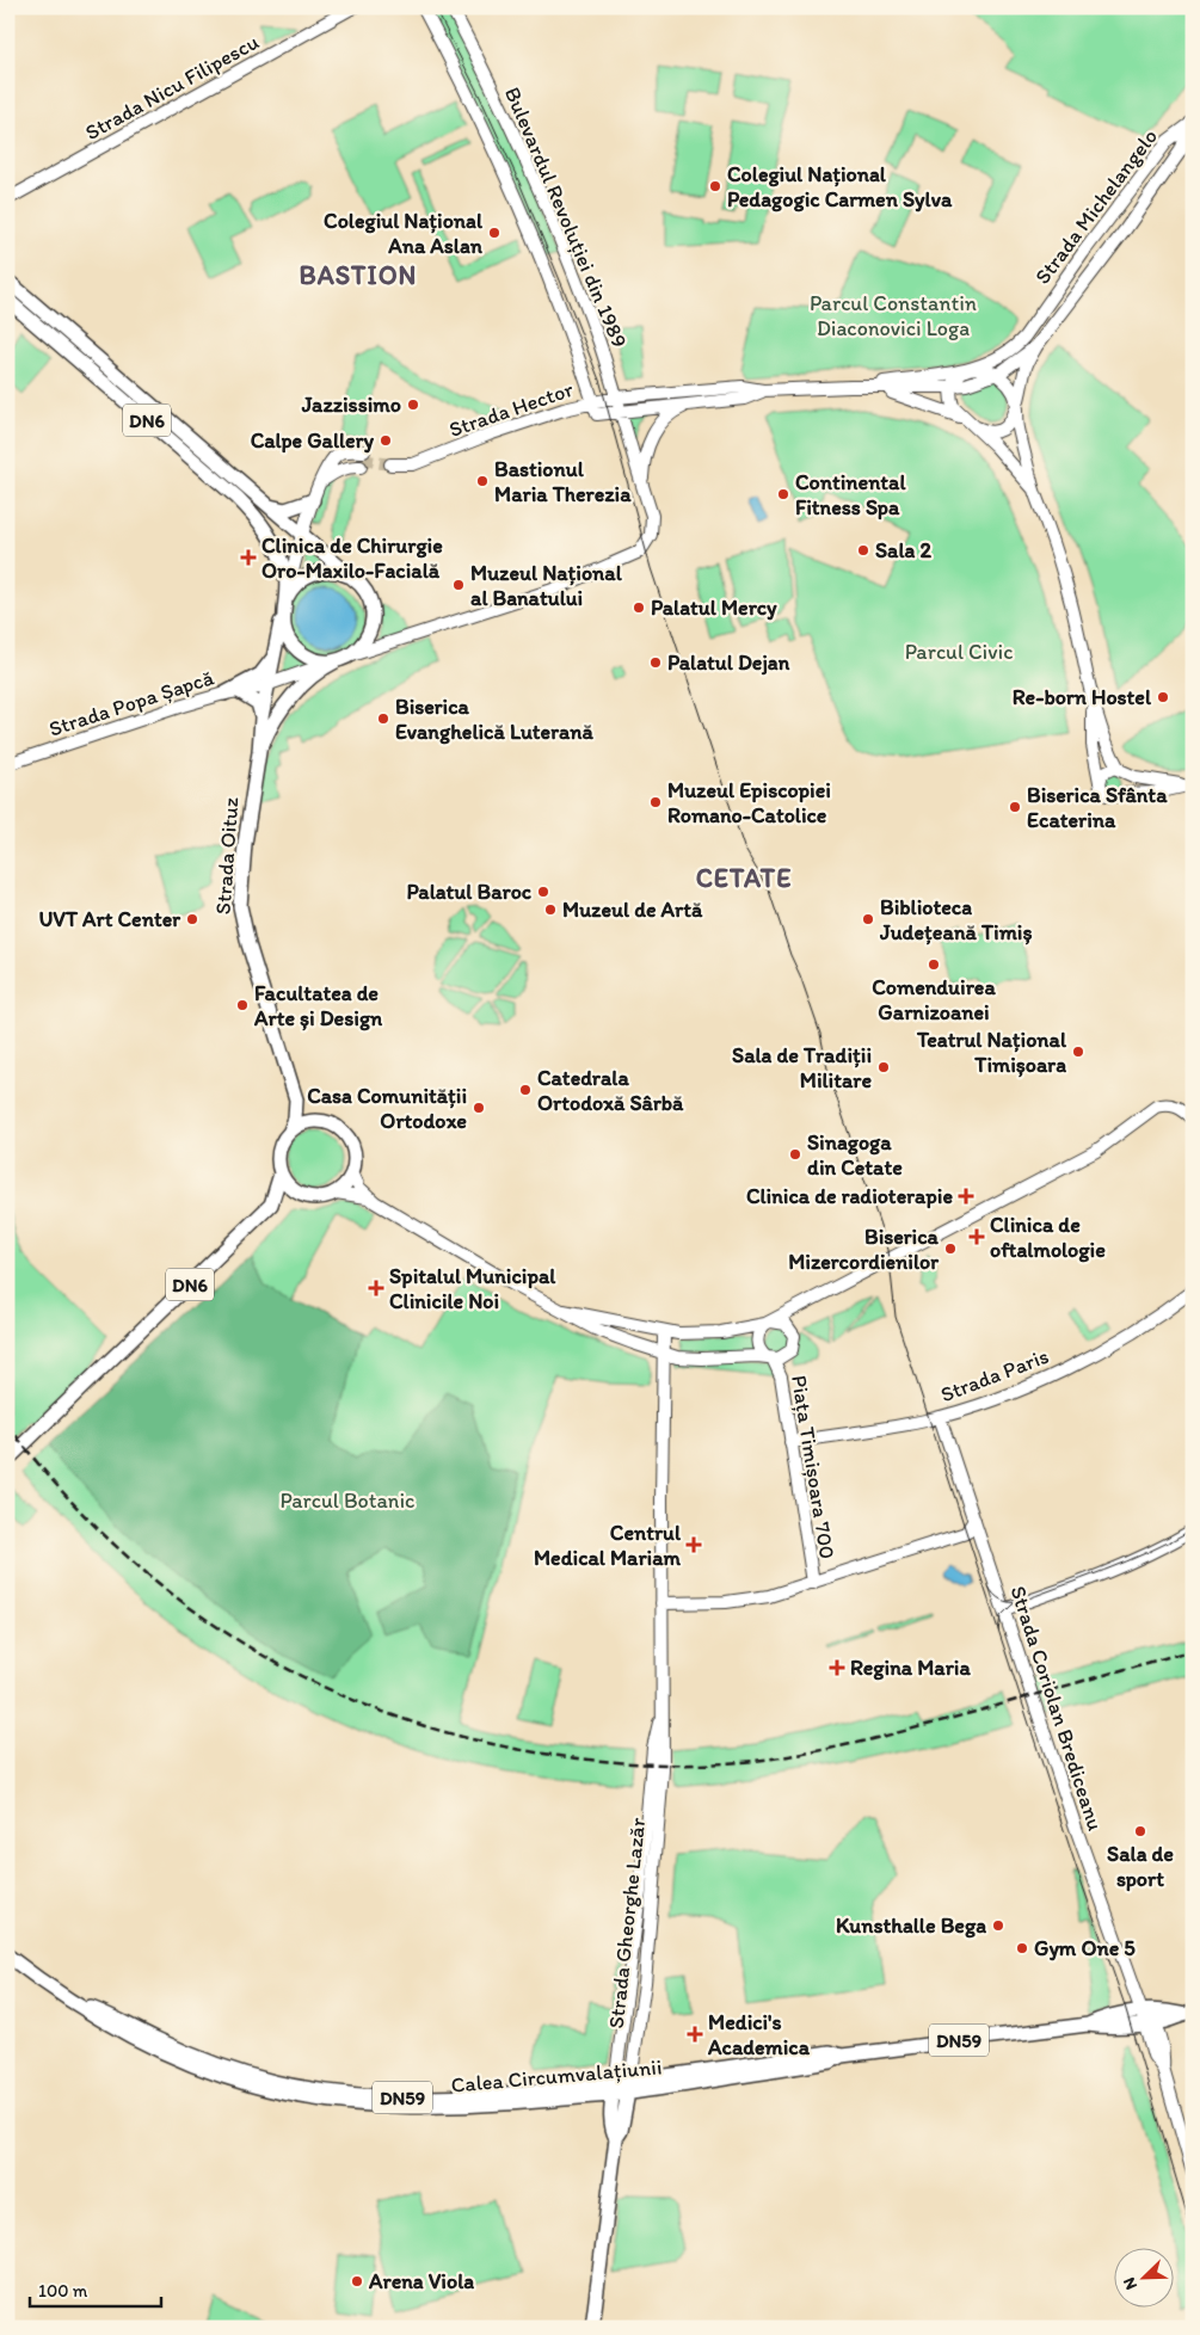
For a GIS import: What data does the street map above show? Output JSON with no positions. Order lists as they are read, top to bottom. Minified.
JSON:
{"streets":{"main road":["Strada Nicu Filipescu","Strada Michelangelo","Bulevardul Revoluției din 1989","Strada Hector","DN6","Strada Popa Șapcă","Strada Oituz","Strada Paris","Piața Timișoara 700","Strada Coriolan Brediceanu","Strada Gheorghe Lazăr","DN59","Calea Circumvalațiunii"]},"crossings":[["Bulevardul Revoluției din 1989","Strada Hector"],["Bulevardul Revoluției din 1989","Strada Popa Șapcă"],["DN6","Strada Popa Șapcă"],["DN6","Strada Oituz"],["Strada Popa Șapcă","Strada Oituz"],["Strada Paris","Piața Timișoara 700"],["Strada Paris","Strada Coriolan Brediceanu"],["Strada Coriolan Brediceanu","Calea Circumvalațiunii"],["Strada Gheorghe Lazăr","Calea Circumvalațiunii"]],"districts":["BASTION","CETATE"],"parks":["Parcul Constantin Diaconovici Loga","Parcul Civic","Parcul Botanic"],"places":{"other":["Colegiul Național Pedagogic Carmen Sylva","Colegiul Național Ana Aslan","Jazzissimo","Calpe Gallery","Bastionul Maria Therezia","Continental Fitness Spa","Sala 2","Muzeul Național al Banatului","Palatul Mercy","Palatul Dejan","Re-born Hostel","Biserica Evanghelică Luterană","Muzeul Episcopiei Romano-Catolice","Biserica Sfânta Ecaterina","Palatul Baroc","Muzeul de Artă","UVT Art Center","Biblioteca Județeană Timiș","Comenduirea Garnizoanei","Facultatea de Arte și Design","Teatrul Național Timișoara","Sala de Tradiții Militare","Catedrala Ortodoxă Sârbă","Casa Comunității Ortodoxe","Sinagoga din Cetate","Biserica Mizercordienilor","Sala de sport","Kunsthalle Bega","Gym One 5","Arena Viola"],"health":["Clinica de Chirurgie Oro-Maxilo-Facială","Clinica de radioterapie","Clinica de oftalmologie","Spitalul Municipal Clinicile Noi","Centrul Medical Mariam","Regina Maria","Medici's Academica"]},"scale_bar":"100 m","north":"bottom left"}
